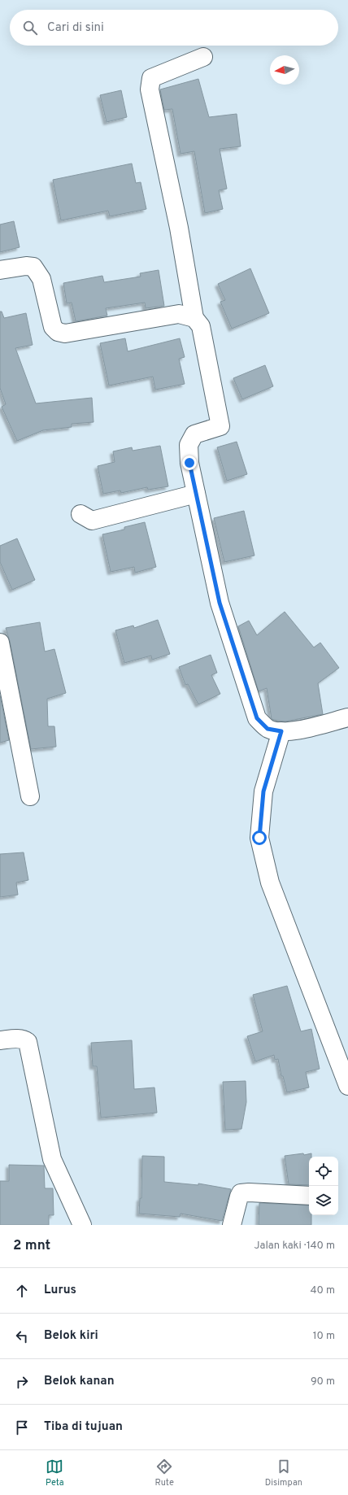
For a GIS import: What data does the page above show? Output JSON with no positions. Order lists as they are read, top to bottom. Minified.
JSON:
{"north":"left","page":{"search":"Cari di sini","heading":["2 mnt","Jalan kaki · 140 m"],"list":[["Lurus","40 m"],["Belok kiri","10 m"],["Belok kanan","90 m"],"Tiba di tujuan"],"nav":["Peta","Rute","Disimpan"]}}
